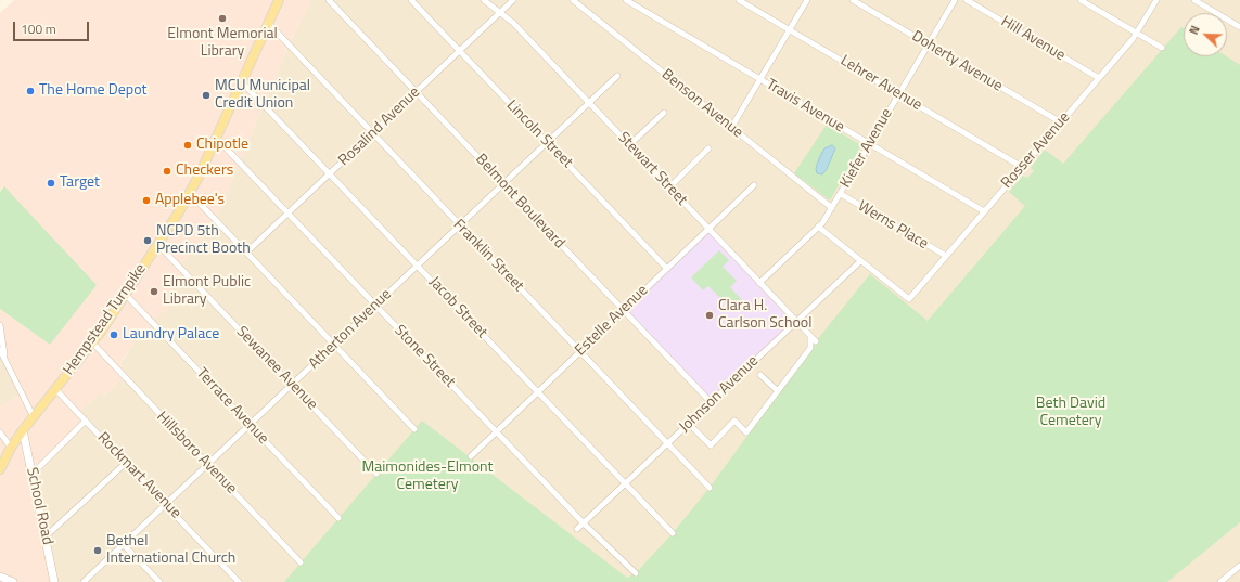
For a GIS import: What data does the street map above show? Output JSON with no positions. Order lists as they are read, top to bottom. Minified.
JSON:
{"streets":{"main road":["Hempstead Turnpike","School Road"],"street":["Hill Avenue","Doherty Avenue","Lehrer Avenue","Benson Avenue","Travis Avenue","Rosalind Avenue","Lincoln Street","Kiefer Avenue","Rosser Avenue","Stewart Street","Belmont Boulevard","Werns Place","Franklin Street","Jacob Street","Estelle Avenue","Atherton Avenue","Stone Street","Sewanee Avenue","Johnson Avenue","Terrace Avenue","Hillsboro Avenue","Rockmart Avenue"]},"crossings":[["Hill Avenue","Rosser Avenue"],["Doherty Avenue","Kiefer Avenue"],["Doherty Avenue","Rosser Avenue"],["Lehrer Avenue","Kiefer Avenue"],["Lehrer Avenue","Rosser Avenue"],["Benson Avenue","Kiefer Avenue"],["Travis Avenue","Kiefer Avenue"],["Travis Avenue","Rosser Avenue"],["Rosalind Avenue","Lincoln Street"],["Rosalind Avenue","Stewart Street"],["Rosalind Avenue","Belmont Boulevard"],["Rosalind Avenue","Franklin Street"],["Rosalind Avenue","Jacob Street"],["Rosalind Avenue","Stone Street"],["Lincoln Street","Estelle Avenue"],["Lincoln Street","Atherton Avenue"],["Kiefer Avenue","Stewart Street"],["Kiefer Avenue","Werns Place"],["Rosser Avenue","Werns Place"],["Rosser Avenue","Johnson Avenue"],["Stewart Street","Estelle Avenue"],["Stewart Street","Atherton Avenue"],["Stewart Street","Johnson Avenue"],["Belmont Boulevard","Estelle Avenue"],["Belmont Boulevard","Atherton Avenue"],["Belmont Boulevard","Johnson Avenue"],["Franklin Street","Hempstead Turnpike"],["Franklin Street","Estelle Avenue"],["Franklin Street","Atherton Avenue"],["Franklin Street","Johnson Avenue"],["Jacob Street","Hempstead Turnpike"],["Jacob Street","Estelle Avenue"],["Jacob Street","Atherton Avenue"],["Jacob Street","Johnson Avenue"],["Hempstead Turnpike","Stone Street"],["Hempstead Turnpike","Sewanee Avenue"],["Hempstead Turnpike","Terrace Avenue"],["Hempstead Turnpike","Hillsboro Avenue"],["Hempstead Turnpike","Rockmart Avenue"],["Hempstead Turnpike","School Road"],["Estelle Avenue","Stone Street"],["Atherton Avenue","Stone Street"],["Atherton Avenue","Sewanee Avenue"],["Atherton Avenue","Terrace Avenue"],["Atherton Avenue","Hillsboro Avenue"],["Atherton Avenue","Rockmart Avenue"],["Stone Street","Johnson Avenue"]],"parks":["Beth David Cemetery","Maimonides-Elmont Cemetery"],"places":["Elmont Memorial Library","The Home Depot","MCU Municipal Credit Union","Chipotle","Checkers","Target","Applebee's","NCPD 5th Precinct Booth","Elmont Public Library","Clara H. Carlson School","Laundry Palace","Bethel International Church"],"scale_bar":"100 m","north":"top left"}
